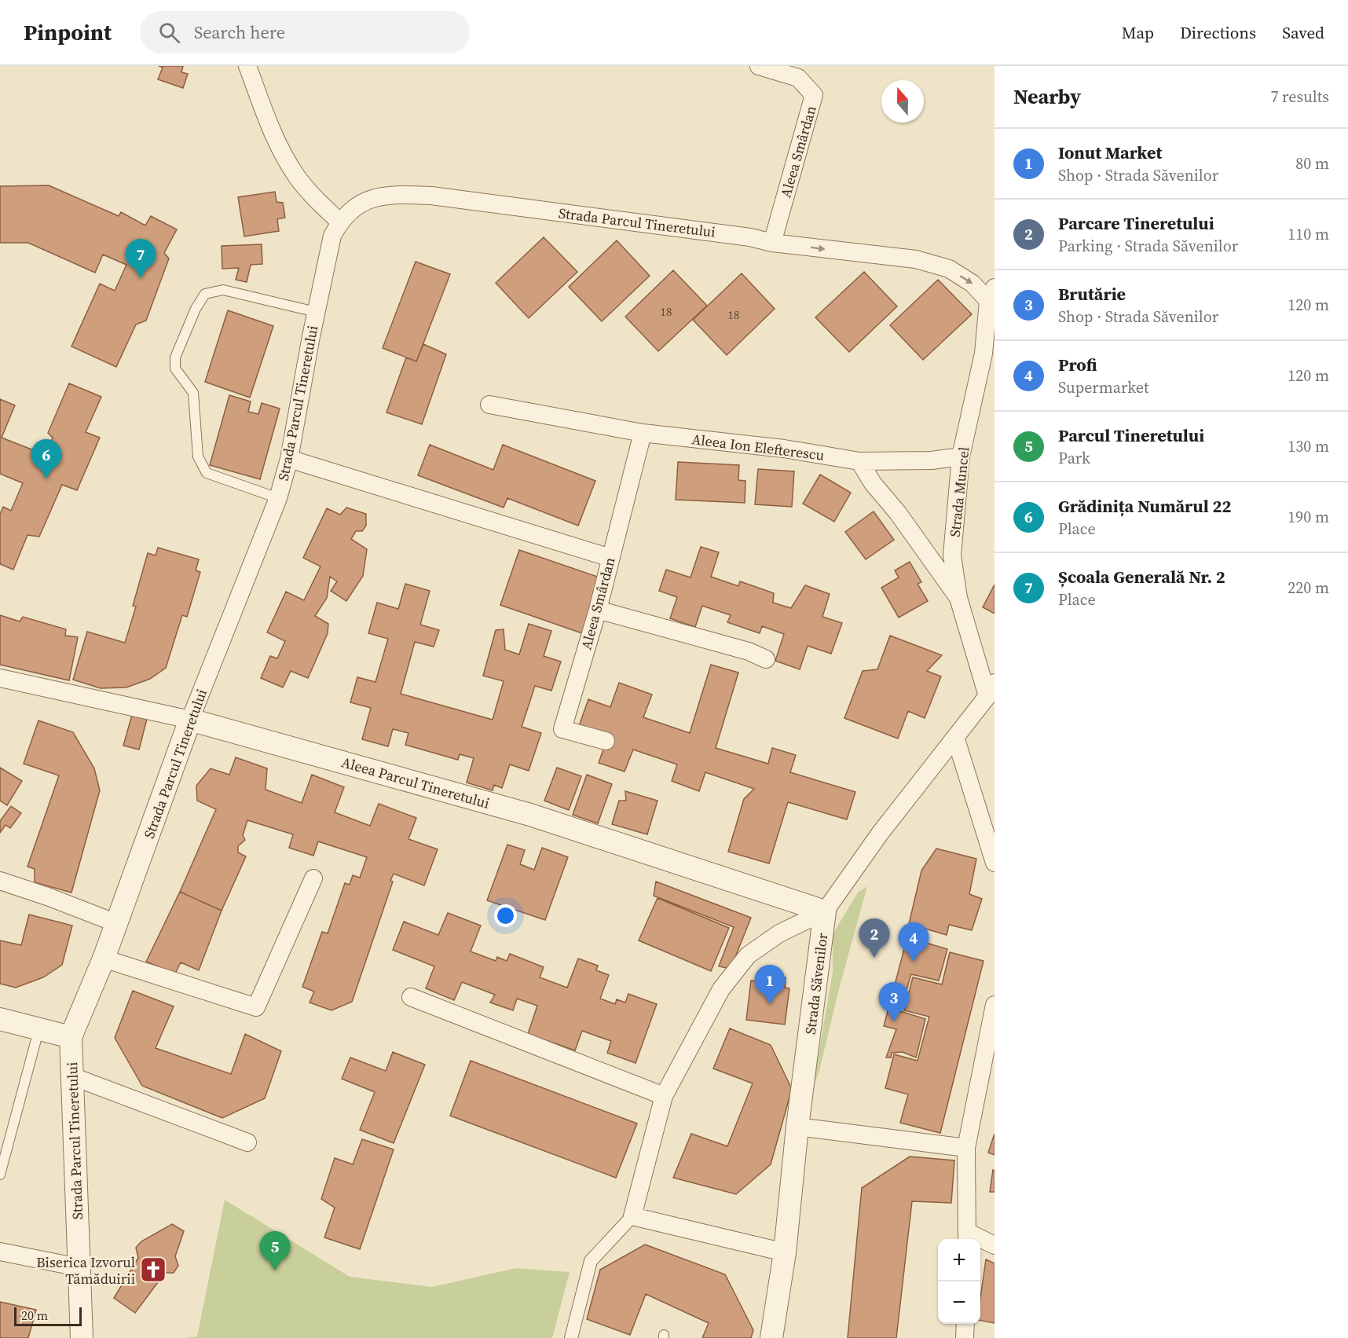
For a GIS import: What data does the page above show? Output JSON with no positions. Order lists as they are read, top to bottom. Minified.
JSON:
{"streets":{"street":["Aleea Smârdan","Strada Parcul Tineretului","Aleea Ion Elefterescu","Strada Muncel","Aleea Parcul Tineretului","Strada Săvenilor"]},"crossings":[["Aleea Smârdan","Strada Parcul Tineretului"],["Aleea Smârdan","Aleea Ion Elefterescu"],["Strada Parcul Tineretului","Strada Muncel"],["Strada Parcul Tineretului","Aleea Parcul Tineretului"],["Aleea Ion Elefterescu","Strada Muncel"],["Strada Muncel","Strada Săvenilor"],["Aleea Parcul Tineretului","Strada Săvenilor"]],"places":{"church":["Biserica Izvorul Tămăduirii"]},"house_numbers":["18","18"],"scale_bar":"20 m","north":"top","page":{"header":"Pinpoint","search":"Search here","nav":["Map","Directions","Saved"],"heading":["Nearby","7 results"],"list":[{"mark":"1","name":"Ionut Market","note":"Shop · Strada Săvenilor","value":"80 m"},{"mark":"2","name":"Parcare Tineretului","note":"Parking · Strada Săvenilor","value":"110 m"},{"mark":"3","name":"Brutărie","note":"Shop · Strada Săvenilor","value":"120 m"},{"mark":"4","name":"Profi","note":"Supermarket","value":"120 m"},{"mark":"5","name":"Parcul Tineretului","note":"Park","value":"130 m"},{"mark":"6","name":"Grădinița Numărul 22","note":"Place","value":"190 m"},{"mark":"7","name":"Școala Generală Nr. 2","note":"Place","value":"220 m"}],"pins":["7","6","2","4","1","3","5"],"map_buttons":["+","−"],"scale":"20 m"}}
